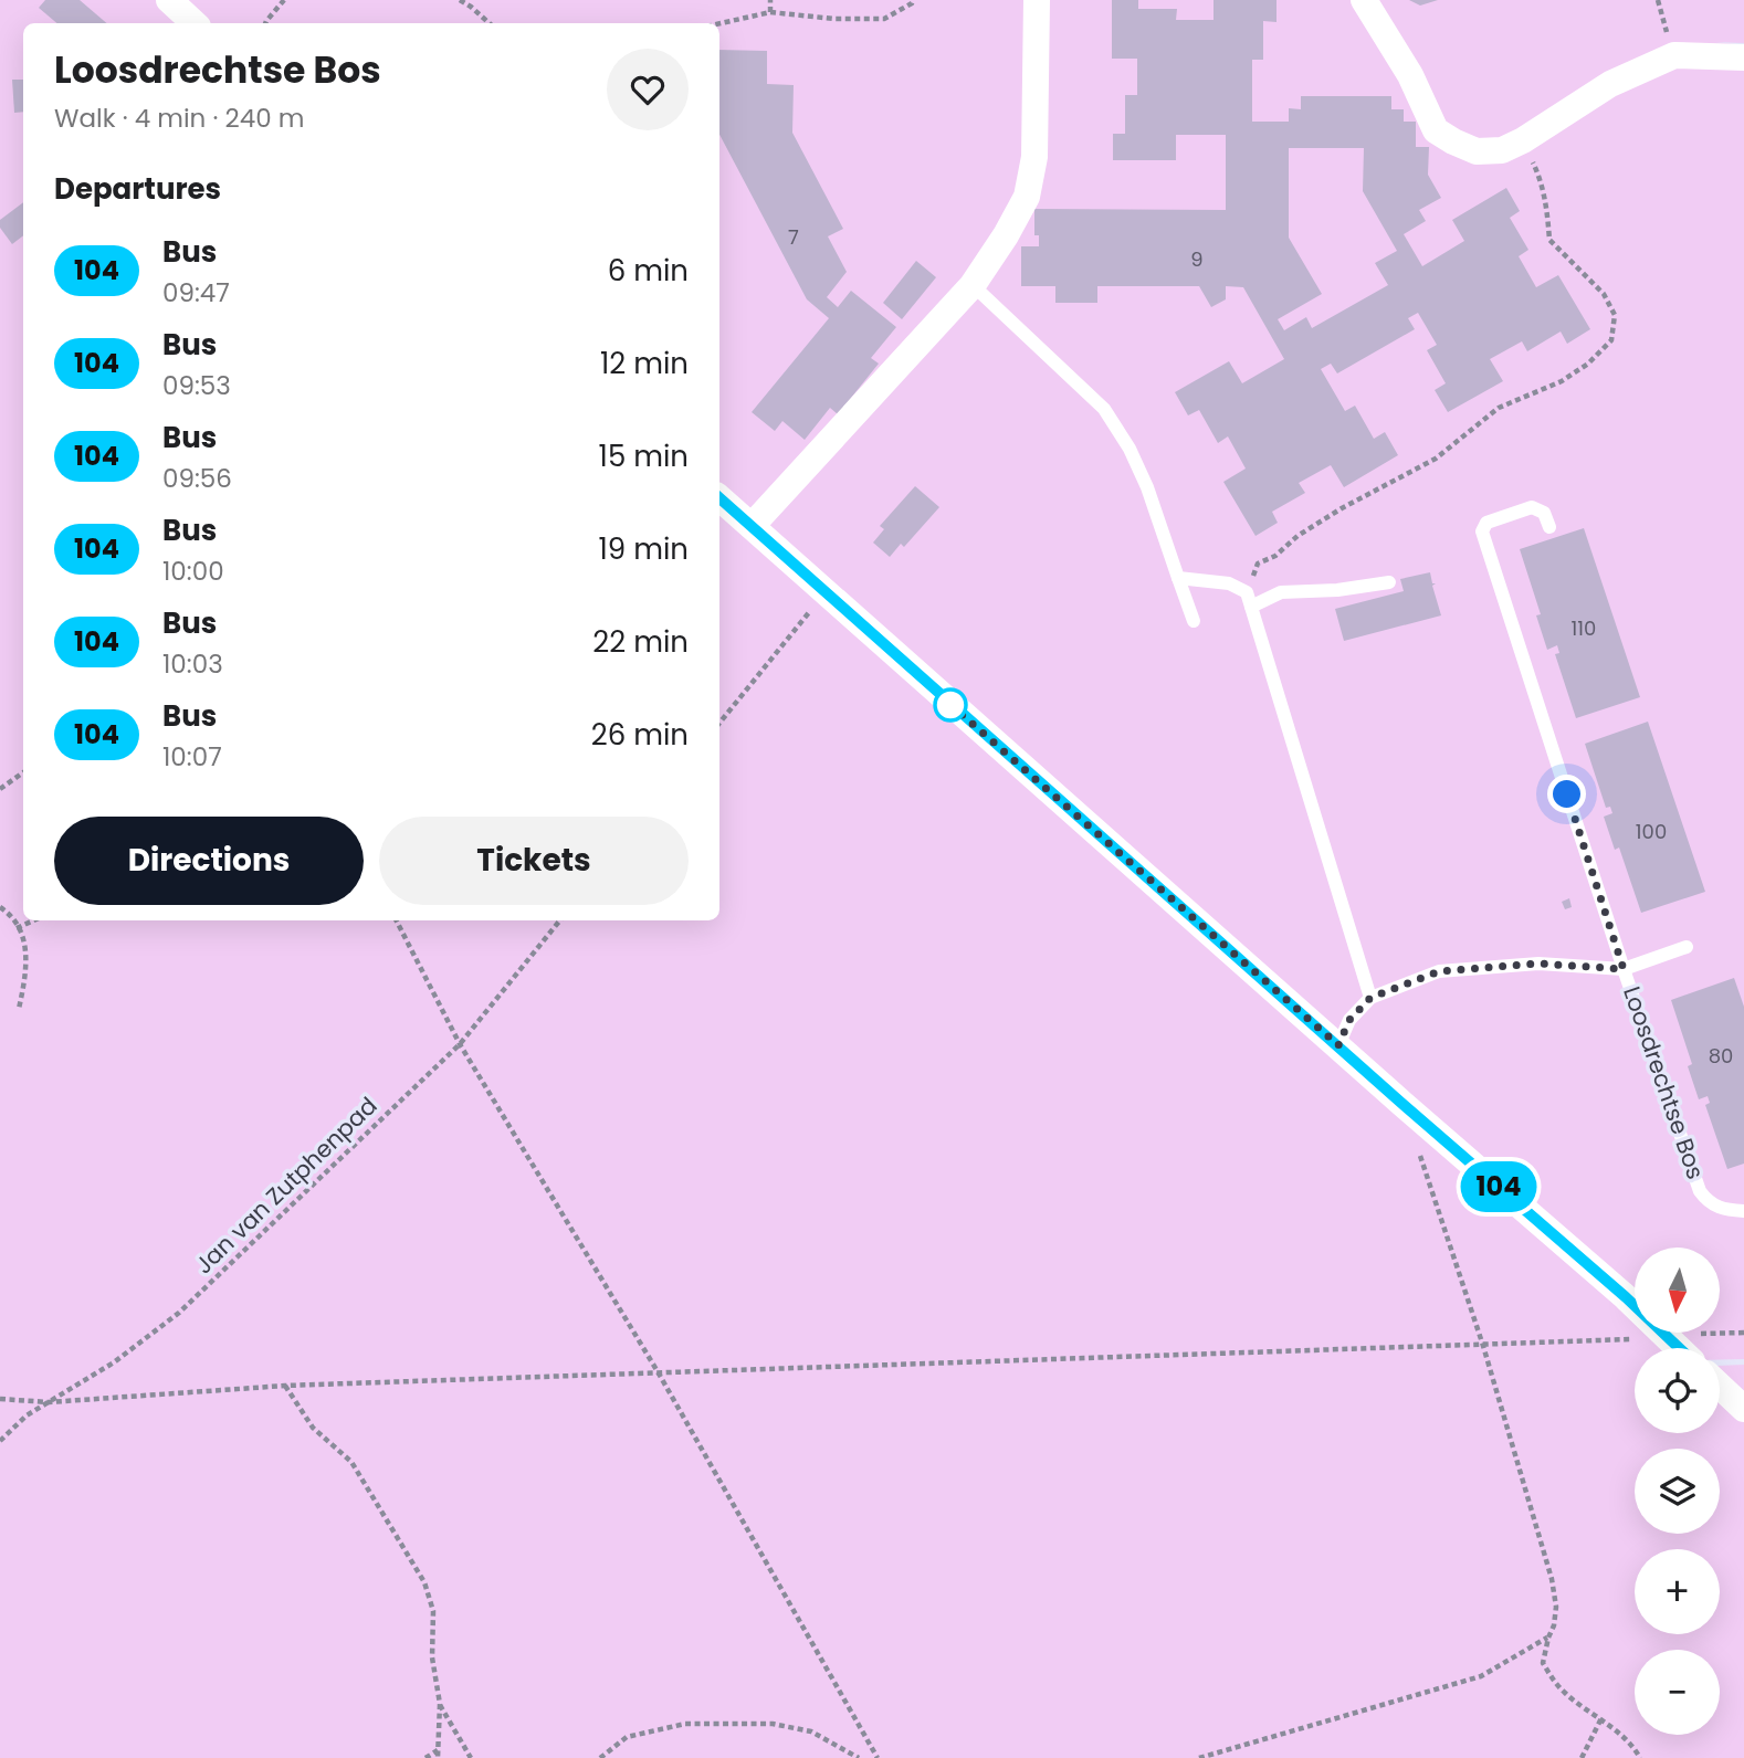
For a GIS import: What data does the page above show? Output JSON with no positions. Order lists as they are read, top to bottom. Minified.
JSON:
{"streets":{"lane":["Loosdrechtse Bos"],"path":["Jan van Zutphenpad"]},"lines":["bus line 104"],"house_numbers":["7","9","110","100","80"],"north":"bottom","page":{"on_map":"104","heading":[["Loosdrechtse Bos","Walk · 4 min · 240 m"],"Departures"],"list":[{"mark":"104","name":"Bus","note":"09:47","value":"6 min"},{"mark":"104","name":"Bus","note":"09:53","value":"12 min"},{"mark":"104","name":"Bus","note":"09:56","value":"15 min"},{"mark":"104","name":"Bus","note":"10:00","value":"19 min"},{"mark":"104","name":"Bus","note":"10:03","value":"22 min"},{"mark":"104","name":"Bus","note":"10:07","value":"26 min"}],"buttons":["Directions","Tickets"],"map_buttons":["+","−"]}}
